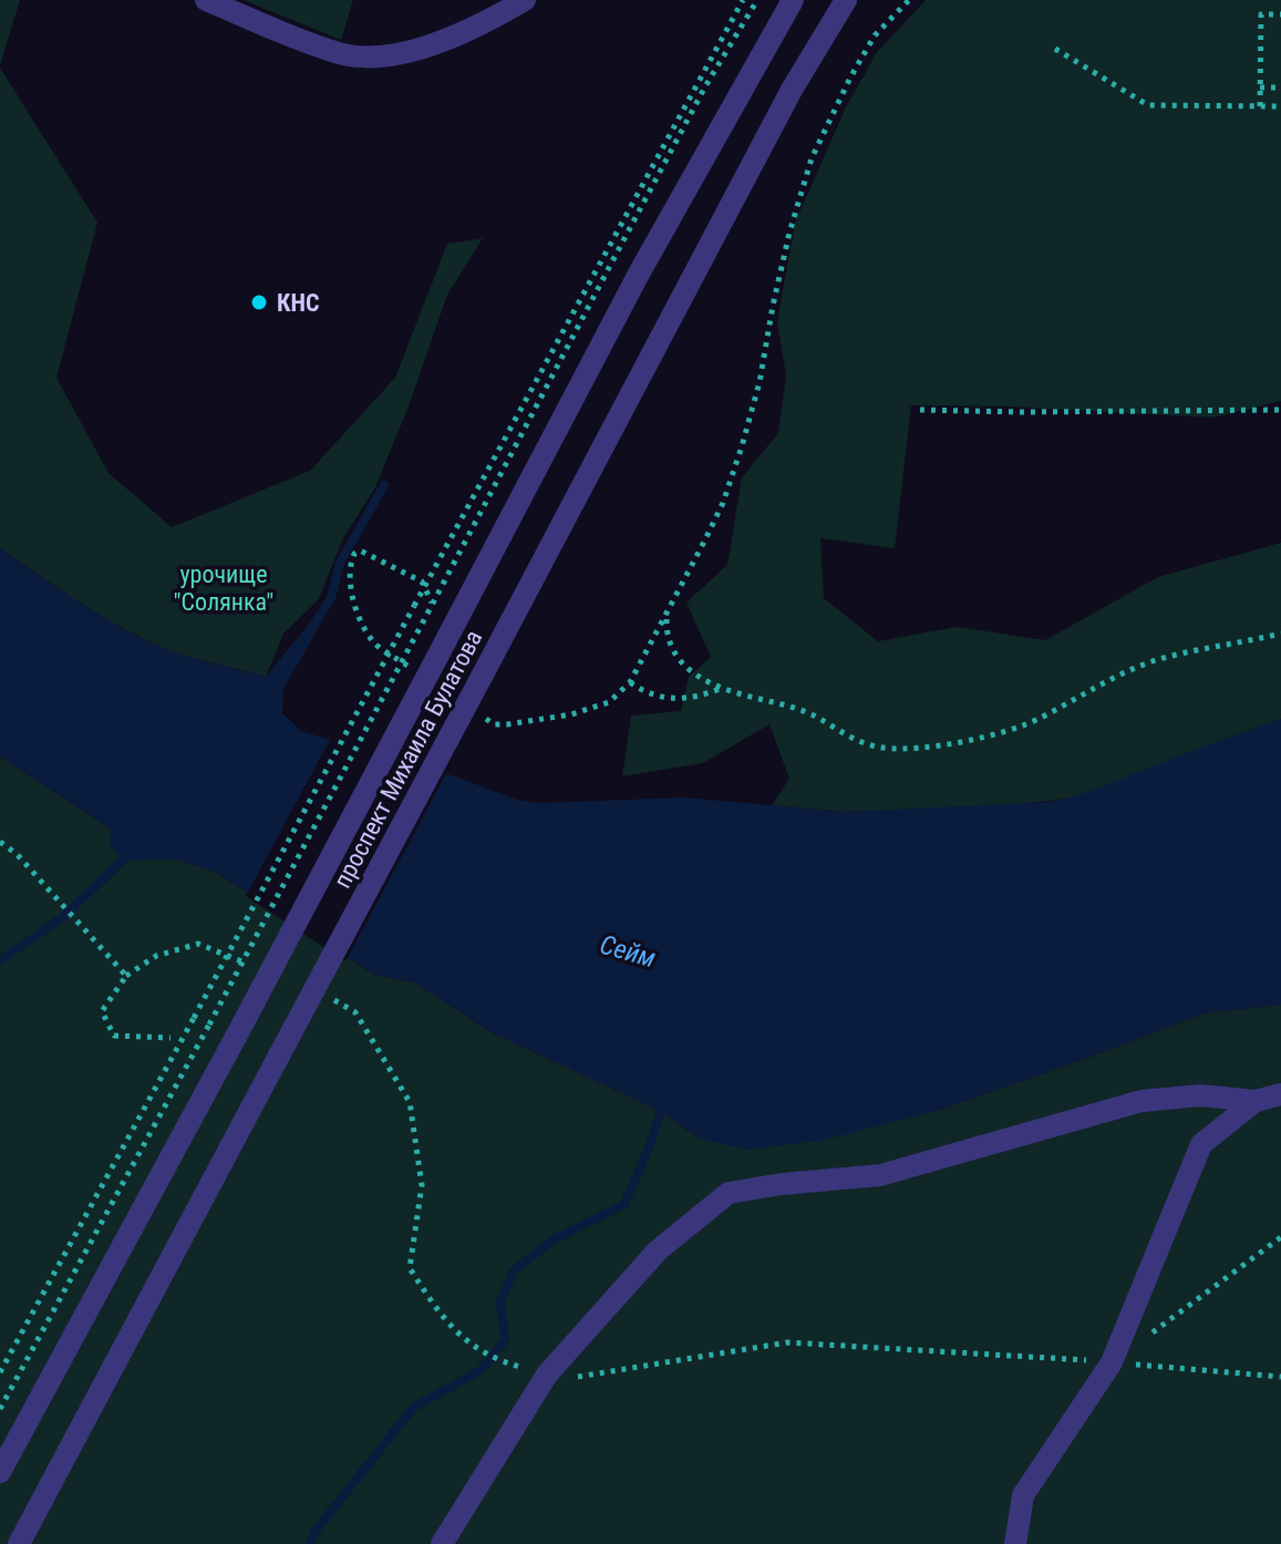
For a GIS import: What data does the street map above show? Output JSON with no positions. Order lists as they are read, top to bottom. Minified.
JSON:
{"streets":{"street":["проспект Михаила Булатова"]},"water":["Сейм"],"parks":["урочище \"Солянка\""],"places":["КНС"]}
